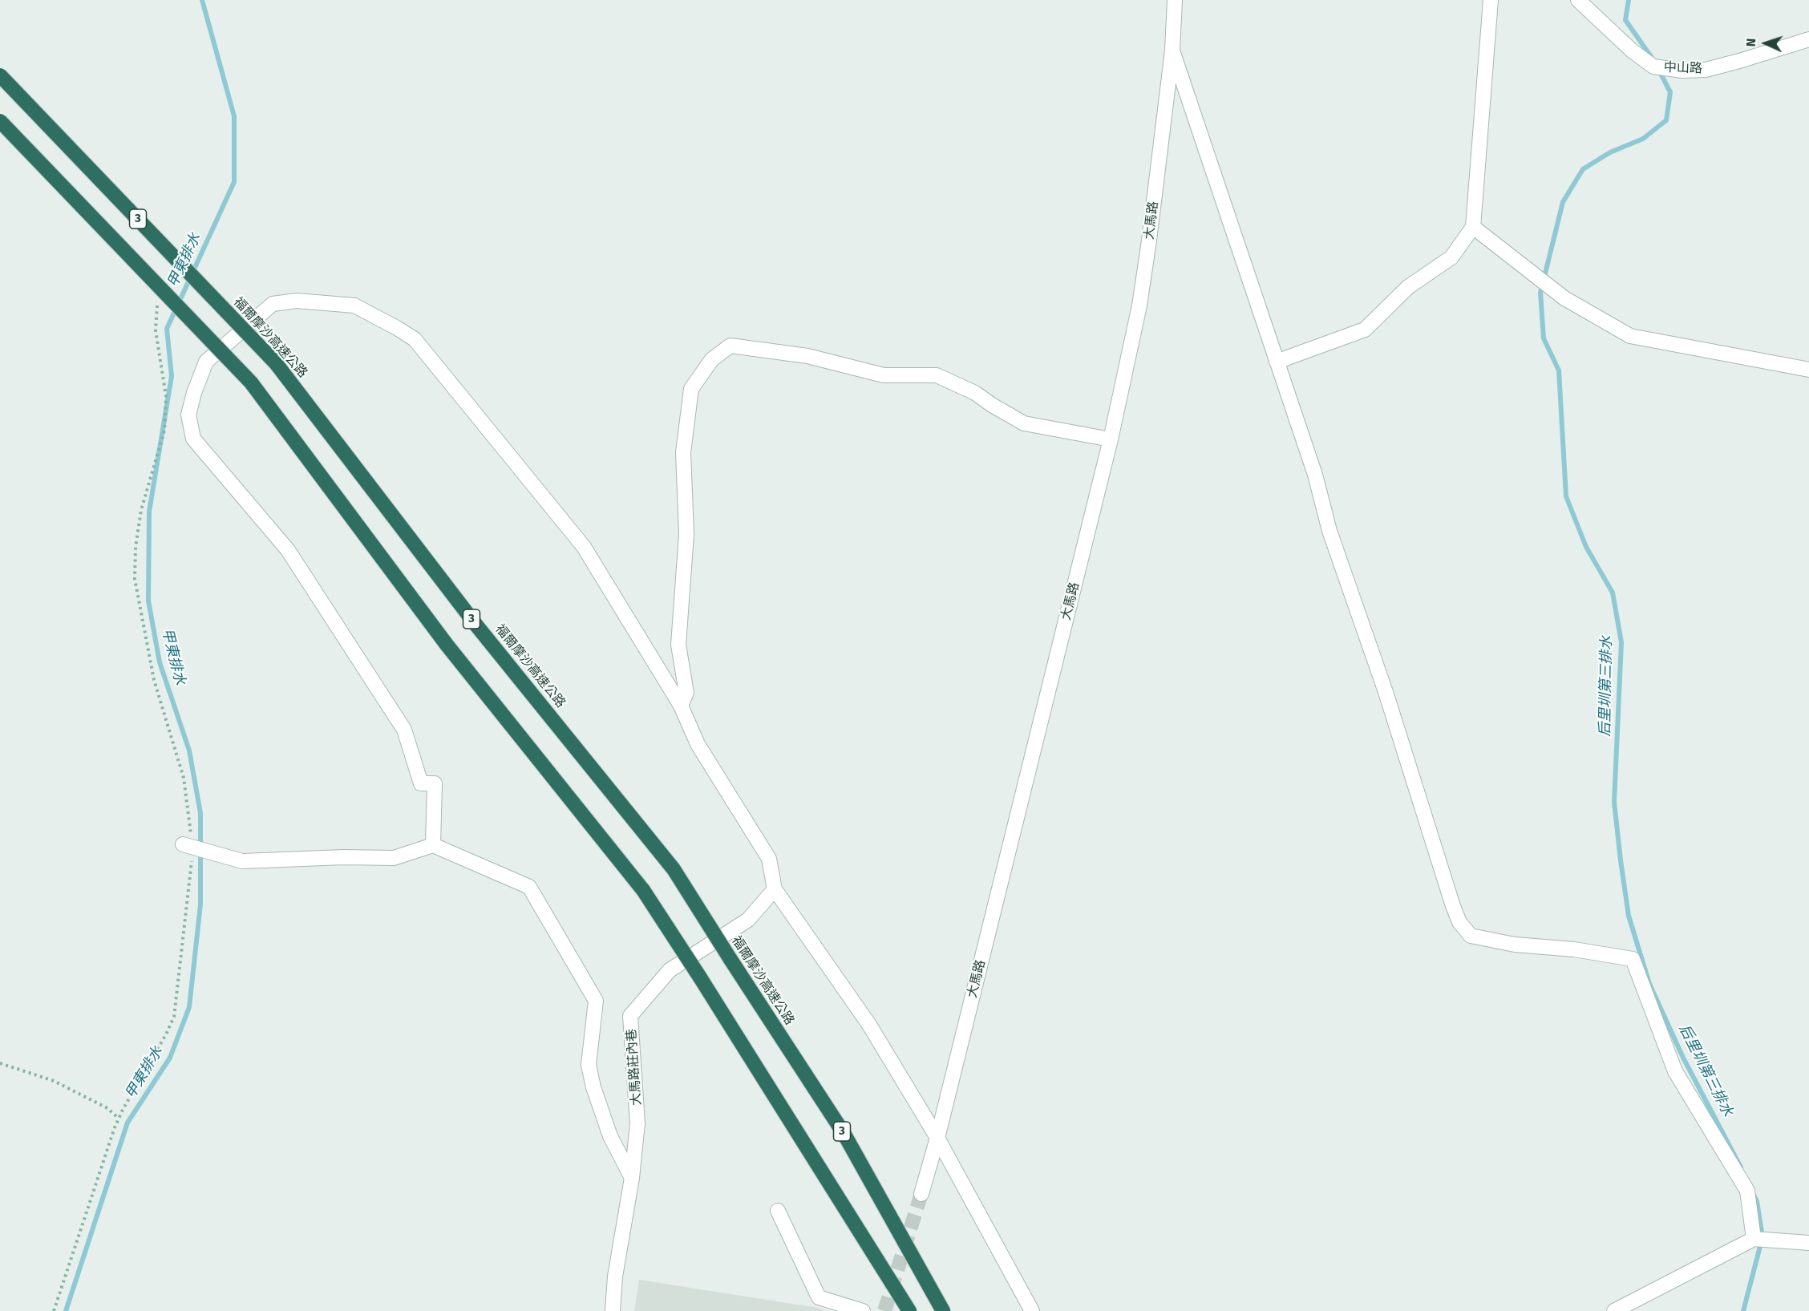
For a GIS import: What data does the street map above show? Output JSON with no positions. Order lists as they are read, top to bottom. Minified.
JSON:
{"streets":{"highway":["3","福爾摩沙高速公路"],"street":["中山路","大馬路","大馬路莊內巷"]},"water":["甲東排水","后里圳第三排水"],"north":"left"}
